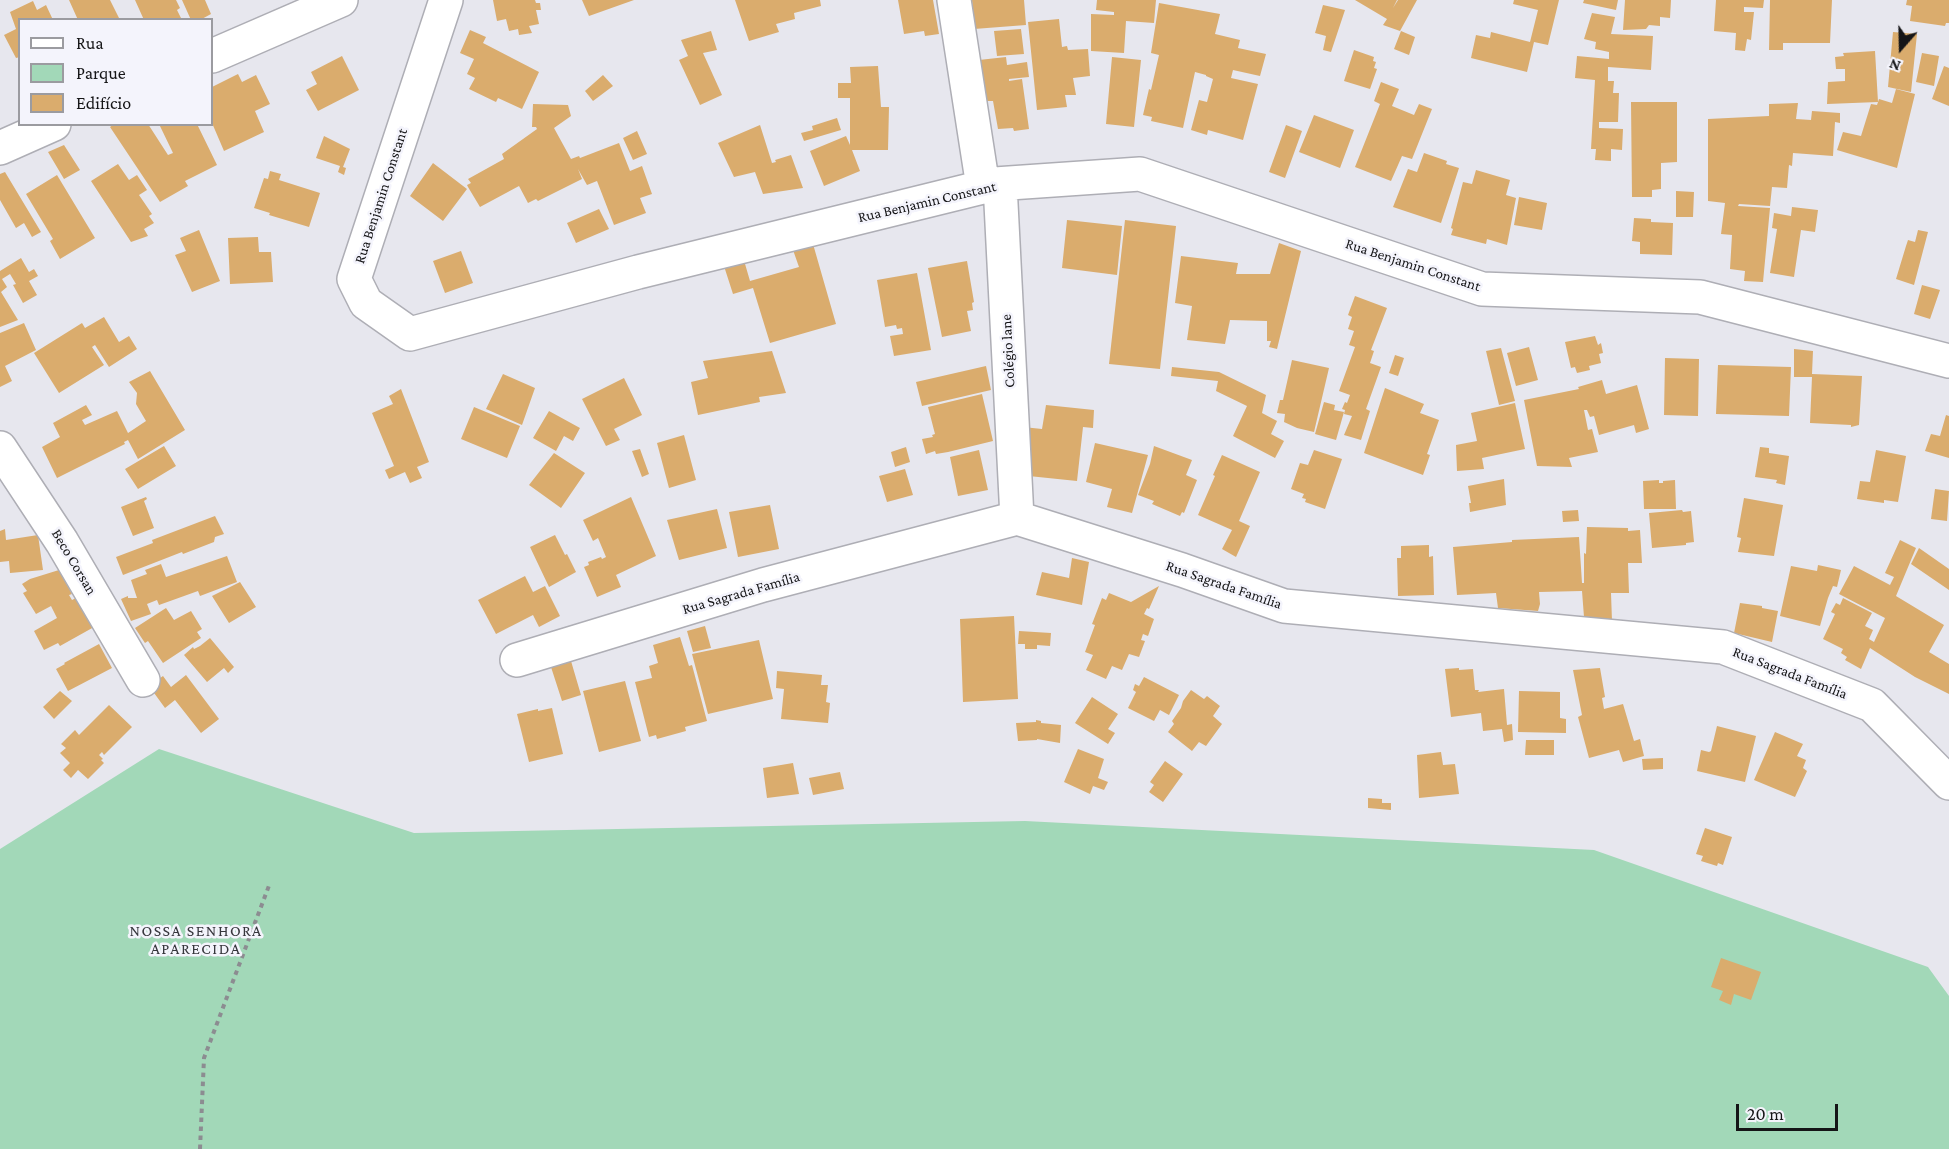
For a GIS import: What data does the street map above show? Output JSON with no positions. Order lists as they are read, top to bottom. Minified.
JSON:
{"streets":{"street":["Rua Benjamin Constant","Colégio lane","Beco Corsan","Rua Sagrada Família"]},"crossings":[["Rua Benjamin Constant","Colégio lane"],["Colégio lane","Rua Sagrada Família"]],"districts":["NOSSA SENHORA APARECIDA"],"legend":["Rua","Parque","Edifício"],"scale_bar":"20 m","north":"bottom"}
